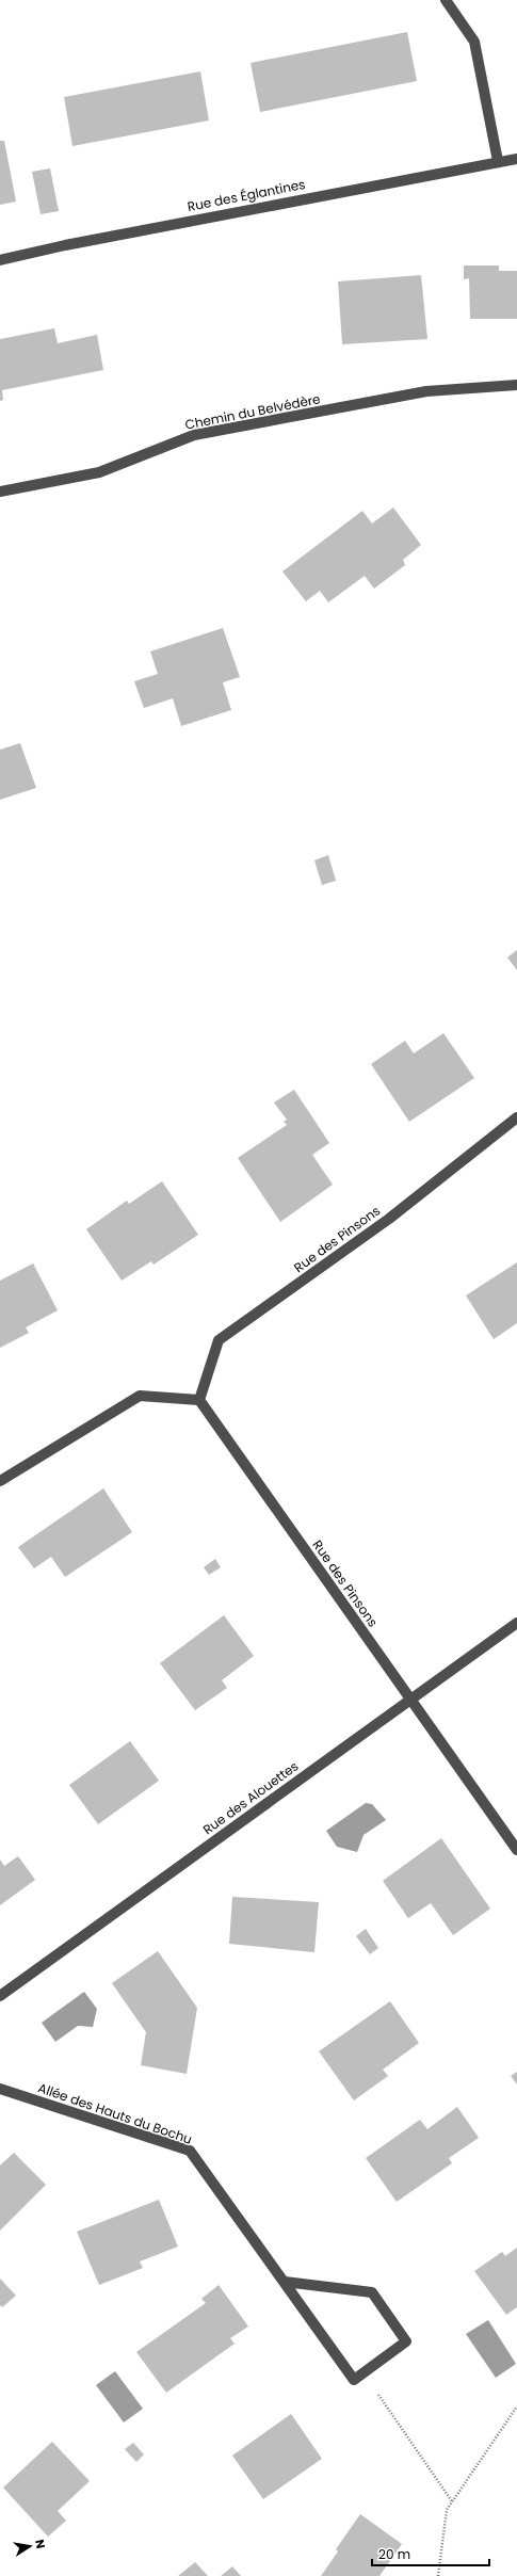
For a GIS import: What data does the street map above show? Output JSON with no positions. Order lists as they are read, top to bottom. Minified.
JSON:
{"streets":{"street":["Rue des Églantines","Chemin du Belvédère","Rue des Pinsons","Rue des Alouettes","Allée des Hauts du Bochu"]},"crossings":[["Rue des Pinsons","Rue des Alouettes"]],"scale_bar":"20 m","north":"right"}
